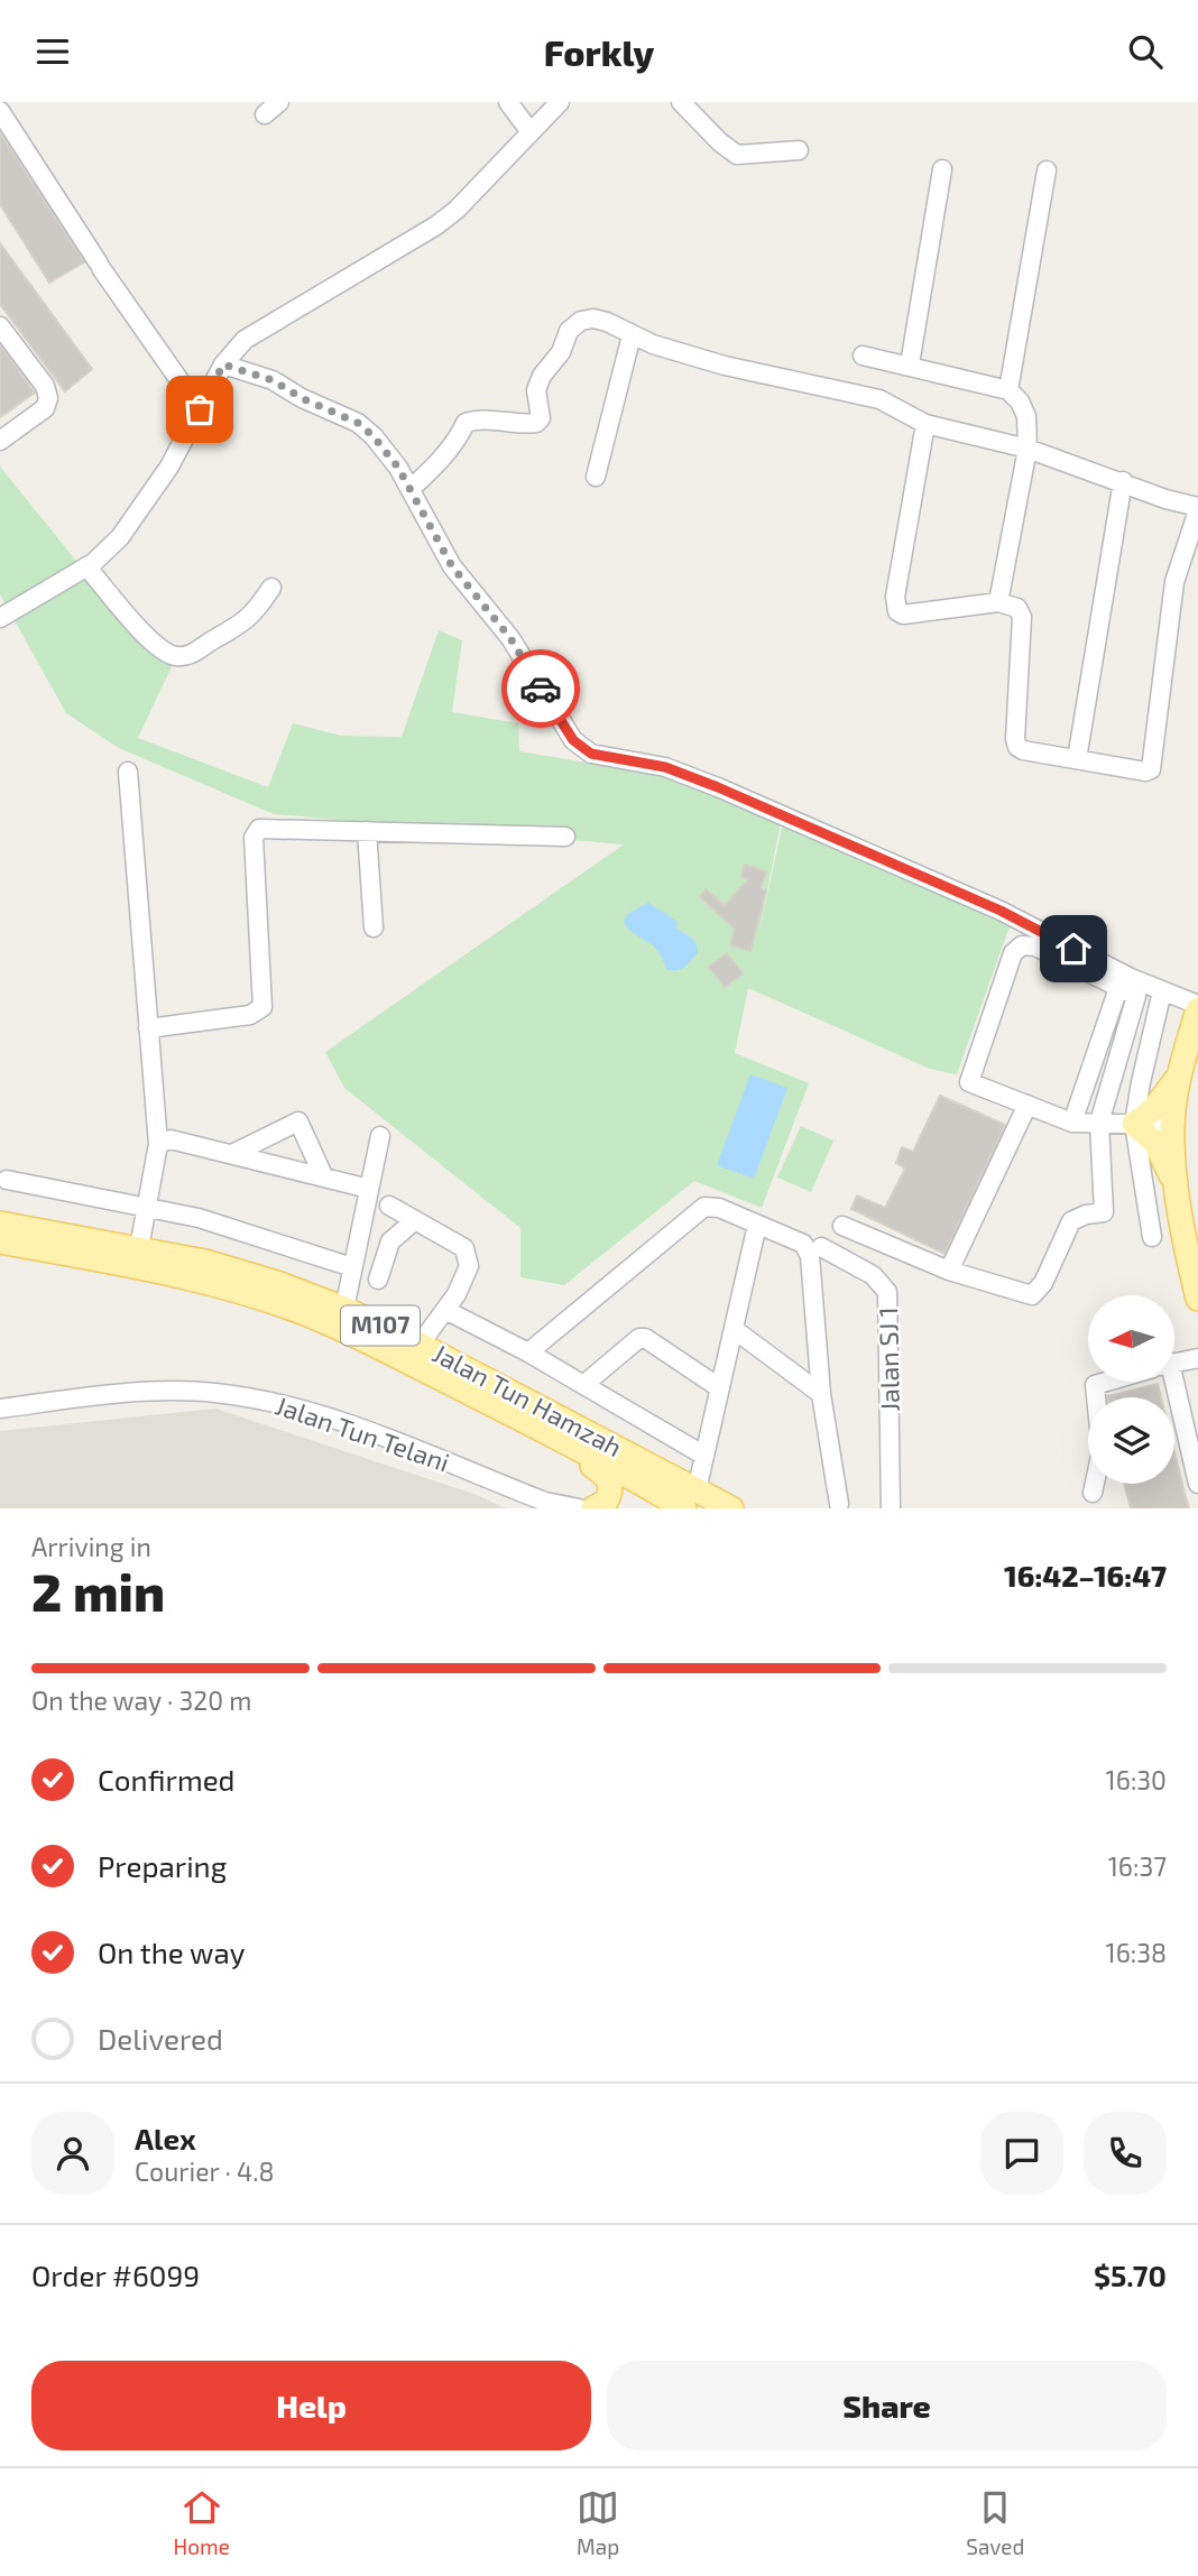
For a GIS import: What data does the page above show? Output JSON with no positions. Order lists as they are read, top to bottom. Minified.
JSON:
{"streets":{"main road":["M107","Jalan Tun Hamzah"],"street":["Jalan SJ 1","Jalan Tun Telani"]},"north":"left","page":{"header":"Forkly","heading":["2 min","Arriving in","16:42–16:47"],"panel":["Alex","Courier · 4.8","Order #6099","$5.70"],"bar":"On the way · 320 m","list":[["Confirmed","16:30"],["Preparing","16:37"],["On the way","16:38"],"Delivered"],"buttons":["Help","Share"],"tabs":["Home","Map","Saved"]}}
